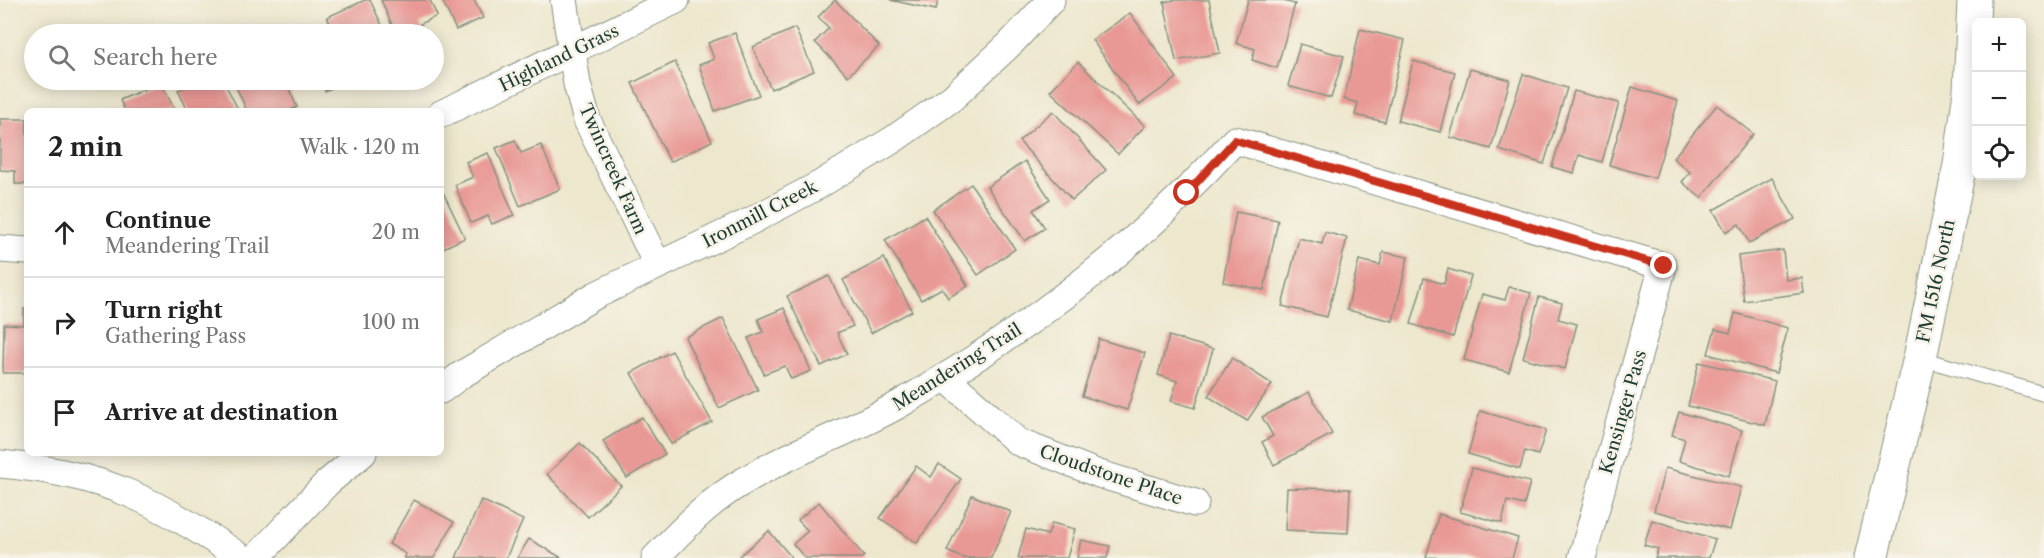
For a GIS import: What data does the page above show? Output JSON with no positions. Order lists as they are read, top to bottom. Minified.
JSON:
{"streets":{"main road":["FM 1516 North"],"street":["Highland Grass","Twincreek Farm","Ironmill Creek","Meandering Trail","Kensinger Pass","Cloudstone Place"]},"crossings":[["Highland Grass","Twincreek Farm"],["Twincreek Farm","Ironmill Creek"],["Meandering Trail","Kensinger Pass"],["Meandering Trail","Cloudstone Place"]],"page":{"map_buttons":["+","−"],"search":"Search here","heading":["2 min","Walk · 120 m"],"list":[["Continue","Meandering Trail","20 m"],["Turn right","Gathering Pass","100 m"],"Arrive at destination"]}}
